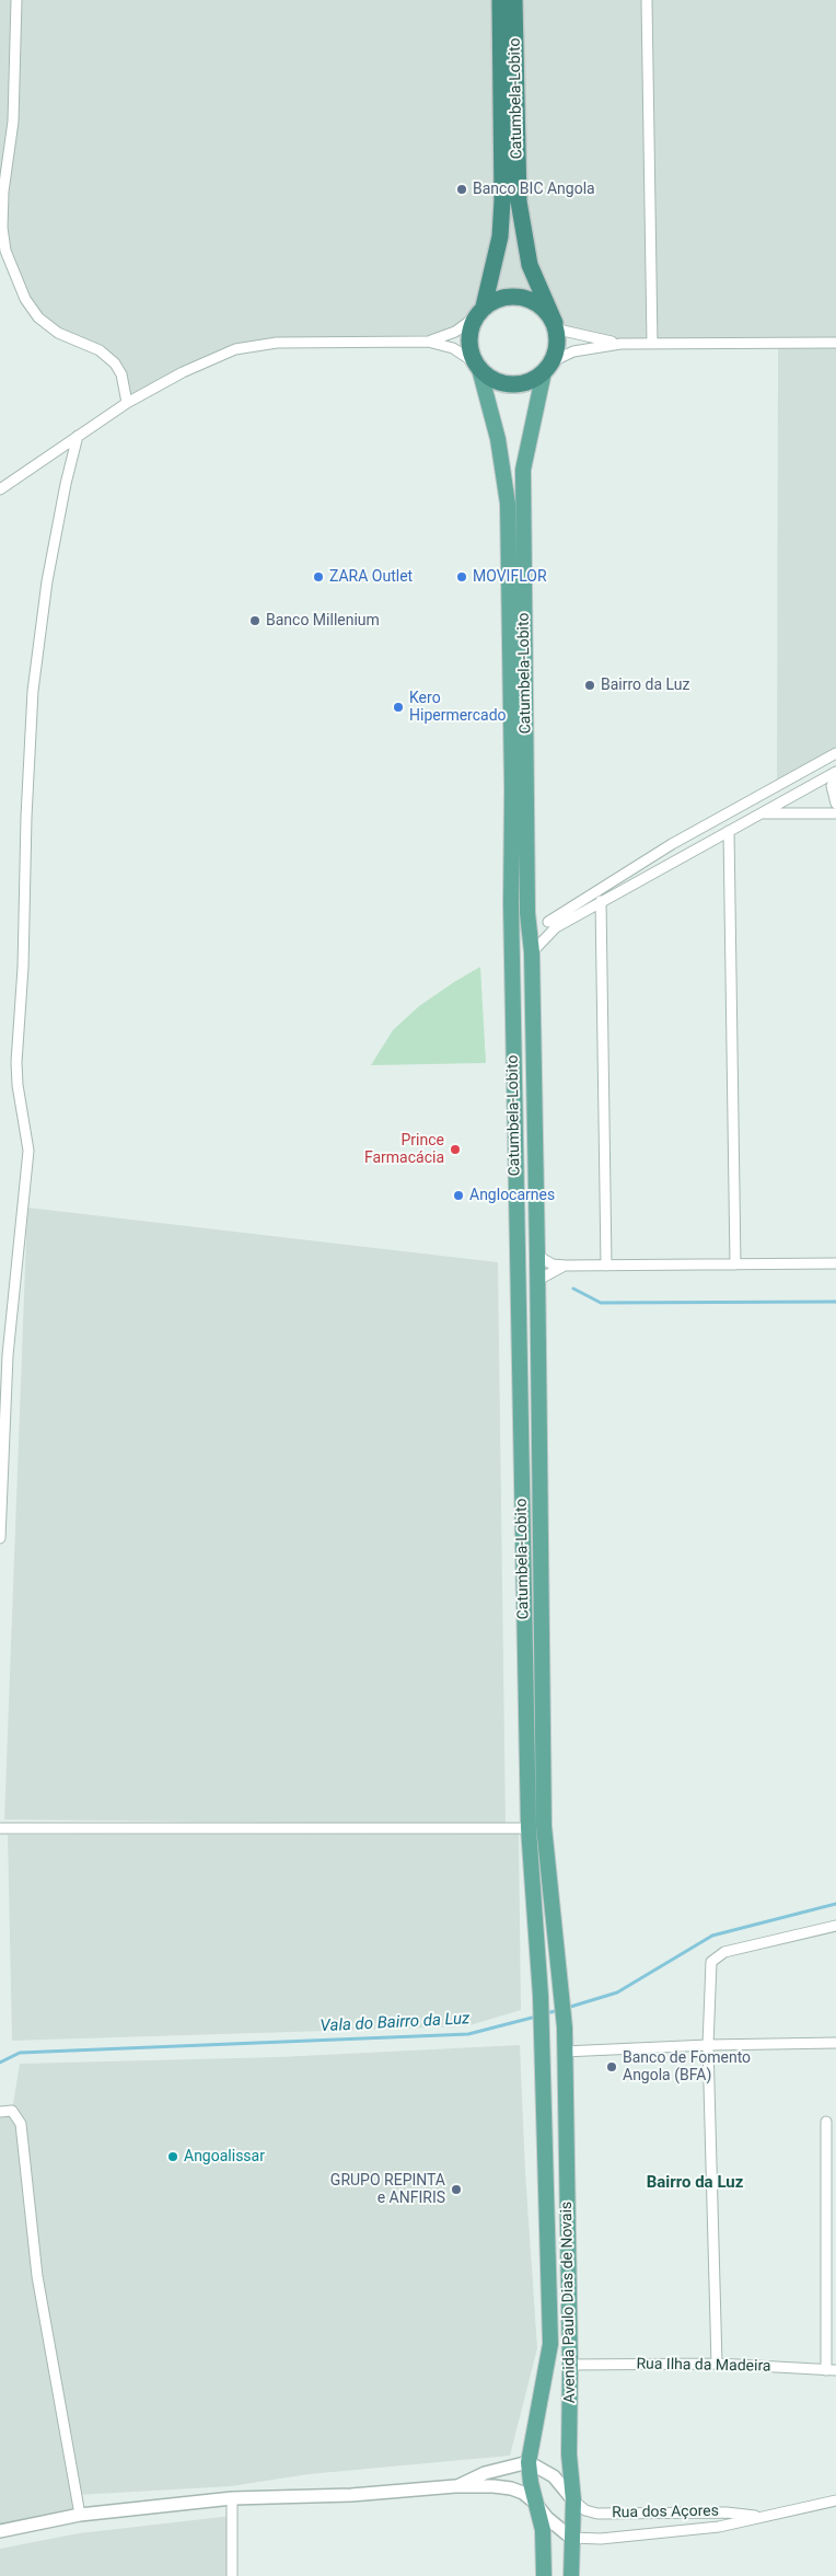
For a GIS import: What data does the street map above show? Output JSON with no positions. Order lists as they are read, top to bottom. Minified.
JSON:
{"streets":{"highway":["Catumbela-Lobito"],"main road":["Avenida Paulo Dias de Novais"],"street":["Rua Ilha da Madeira","Rua dos Açores"]},"crossings":[["Catumbela-Lobito","Avenida Paulo Dias de Novais"],["Avenida Paulo Dias de Novais","Rua Ilha da Madeira"],["Avenida Paulo Dias de Novais","Rua dos Açores"]],"districts":["Bairro da Luz"],"water":["Vala do Bairro da Luz"],"places":["Banco BIC Angola","ZARA Outlet","MOVIFLOR","Banco Millenium","Bairro da Luz","Kero Hipermercado","Prince Farmacácia","Anglocarnes","Banco de Fomento Angola (BFA)","Angoalissar","GRUPO REPINTA e ANFIRIS"]}
